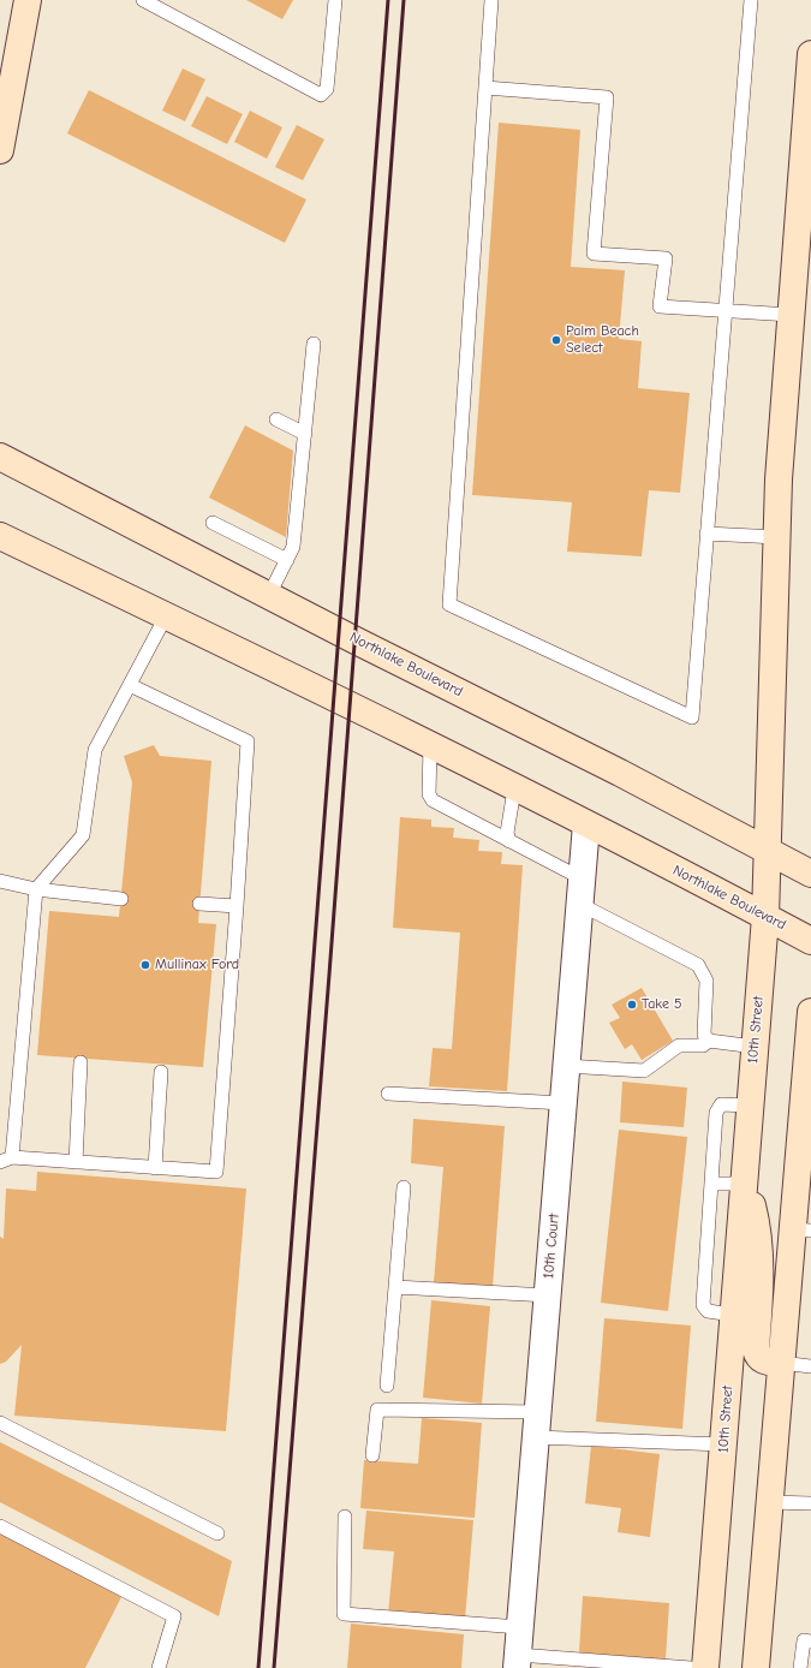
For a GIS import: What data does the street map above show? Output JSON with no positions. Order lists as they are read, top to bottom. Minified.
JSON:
{"streets":{"main road":["Northlake Boulevard","10th Street"],"street":["10th Court"]},"crossings":[["Northlake Boulevard","10th Street"],["Northlake Boulevard","10th Court"]],"places":["Palm Beach Select","Mullinax Ford","Take 5"]}
